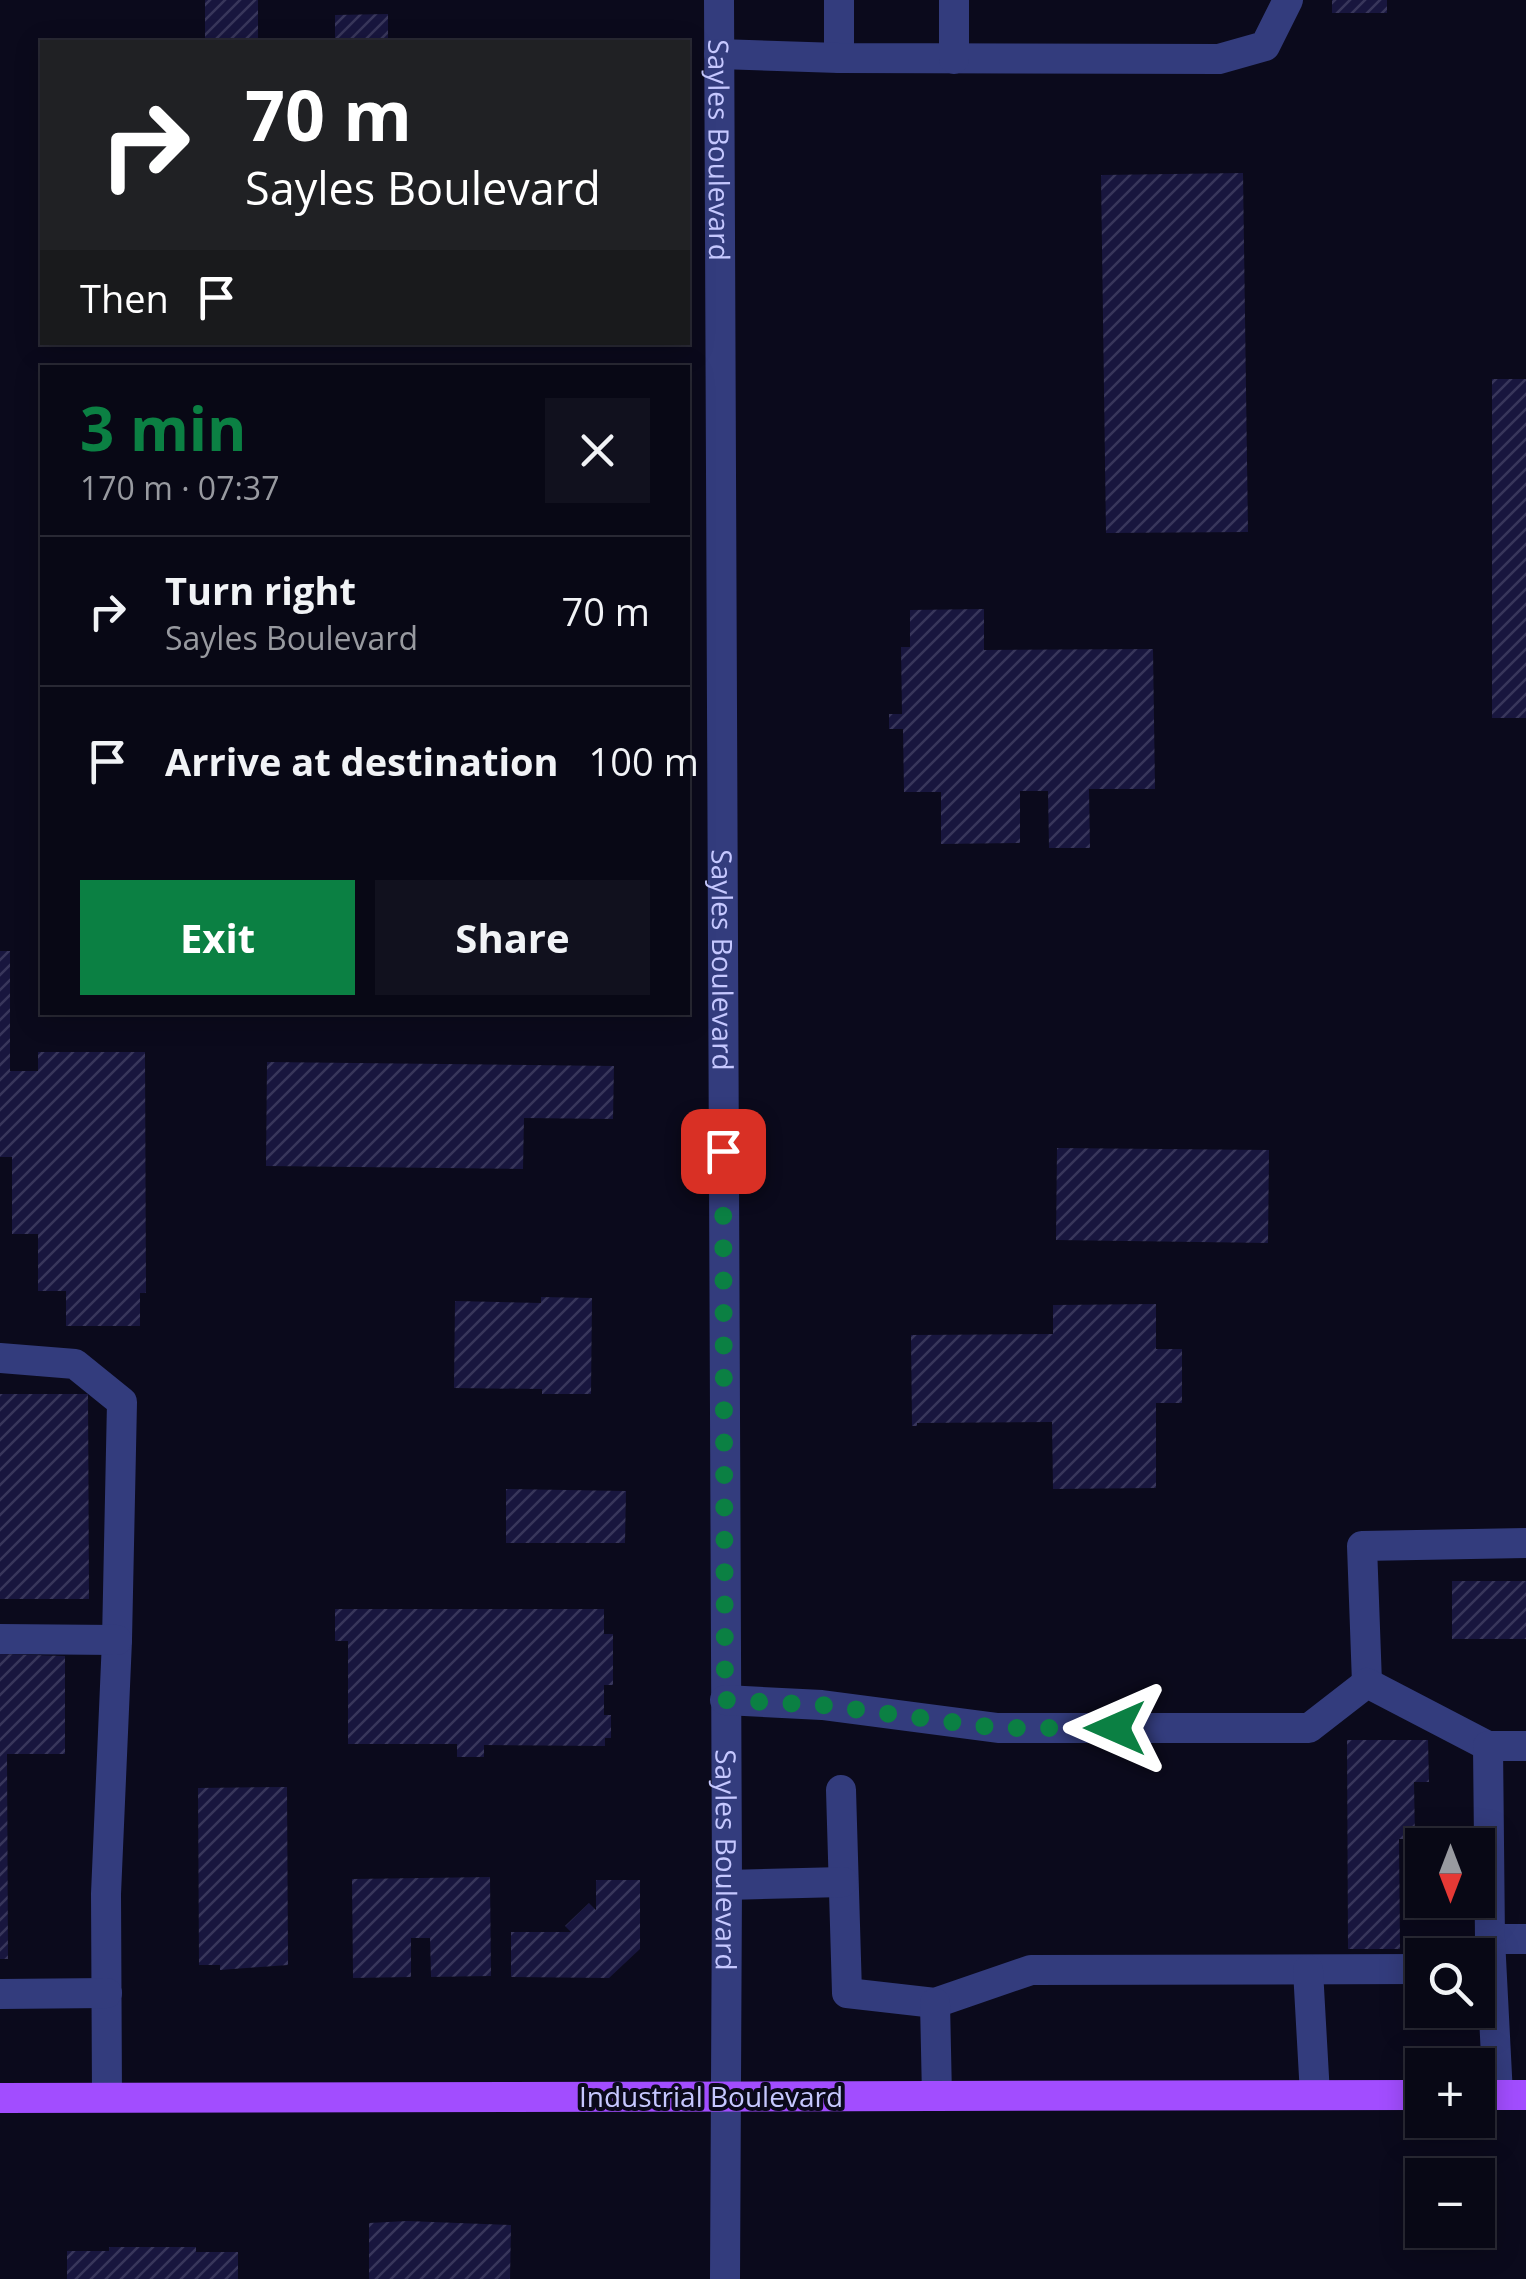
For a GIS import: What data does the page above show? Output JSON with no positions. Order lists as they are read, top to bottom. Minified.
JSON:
{"streets":{"main road":["Industrial Boulevard"],"street":["Sayles Boulevard"]},"crossings":[["Sayles Boulevard","Industrial Boulevard"]],"north":"bottom","page":{"turn":["70 m","Sayles Boulevard"],"then":"Then","heading":["3 min","170 m · 07:37"],"list":[{"name":"Turn right","note":"Sayles Boulevard","value":"70 m"},{"name":"Arrive at destination","value":"100 m"}],"buttons":["Exit","Share"],"map_buttons":["+","−"]}}
